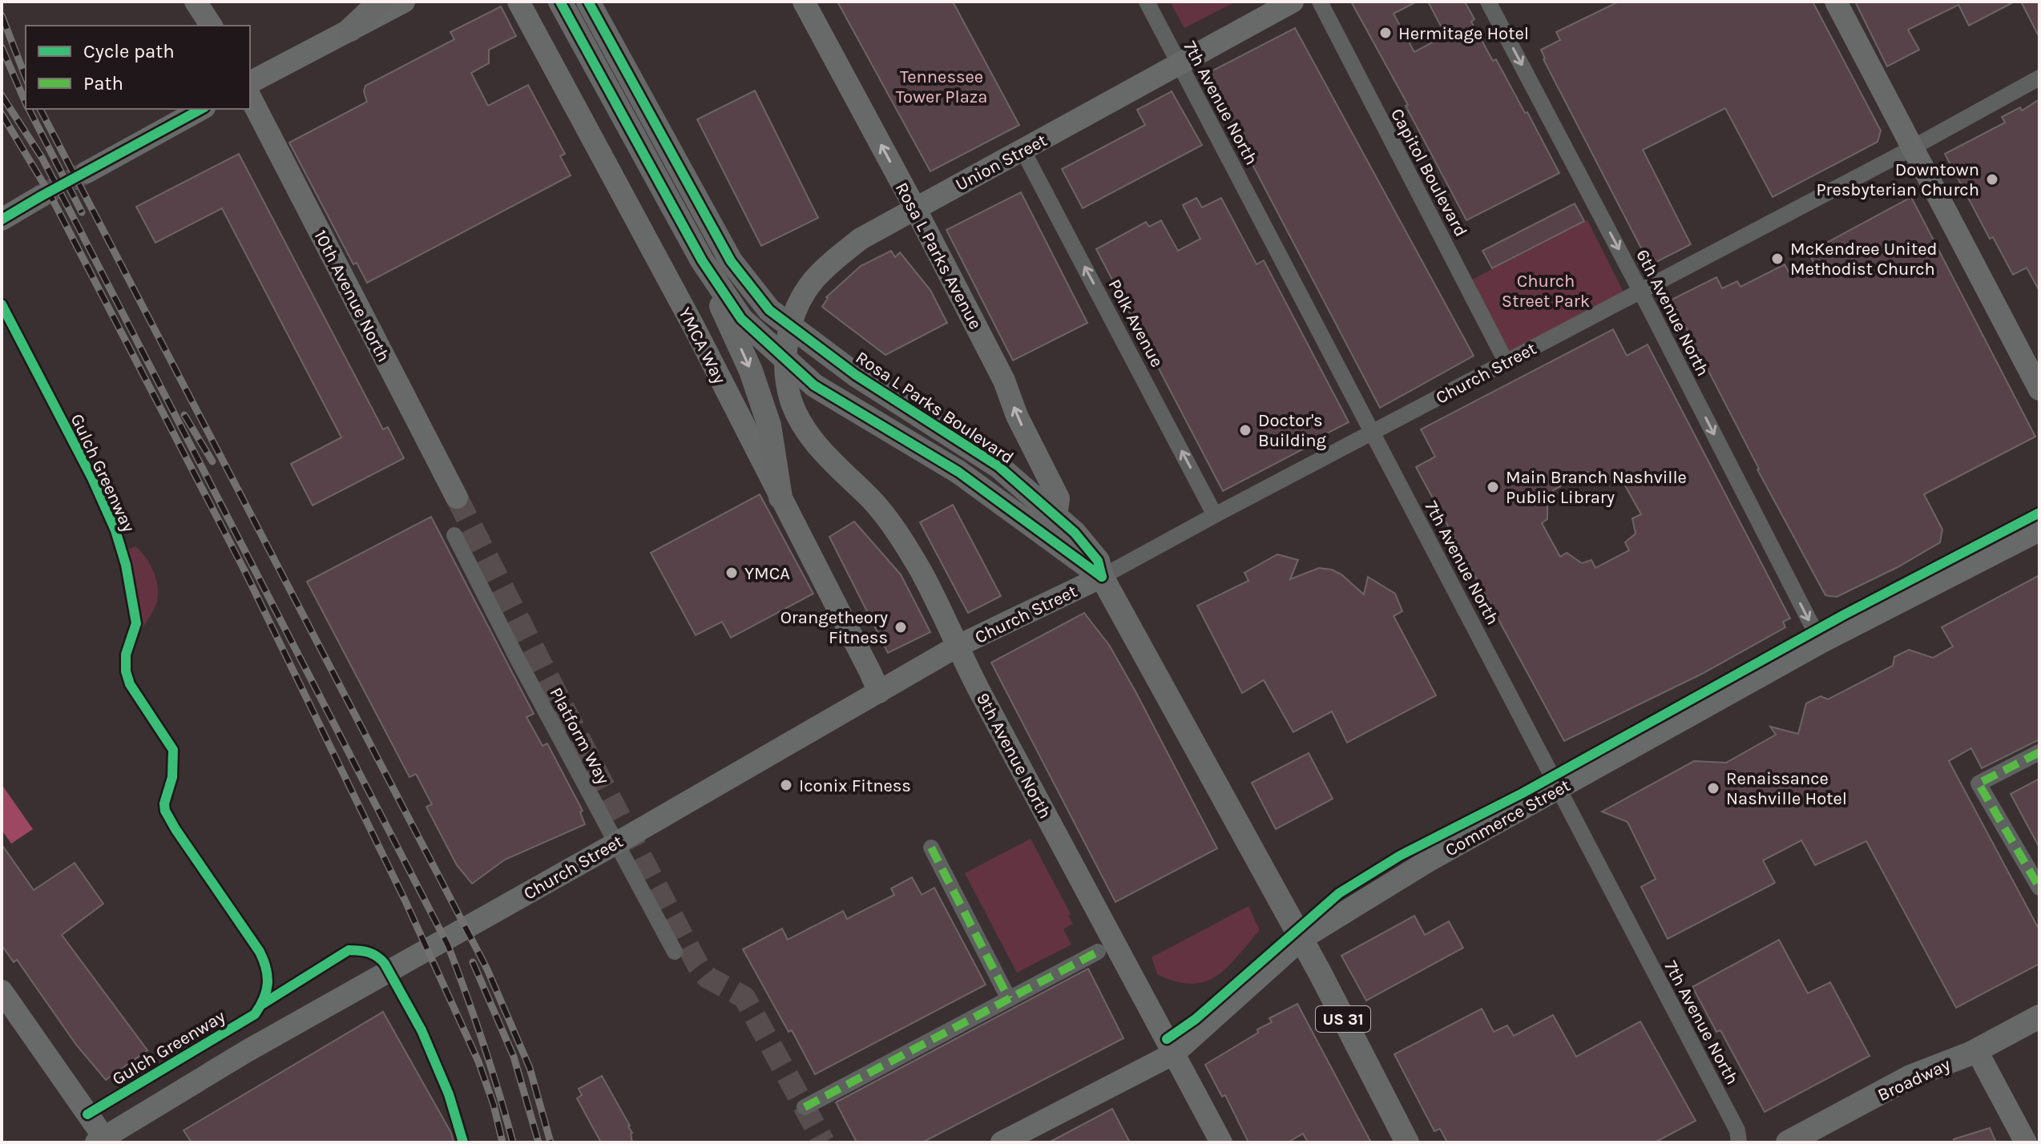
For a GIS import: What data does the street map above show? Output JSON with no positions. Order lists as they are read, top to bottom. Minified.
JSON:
{"streets":{"main road":["Rosa L Parks Boulevard","US 31","Broadway"],"street":["7th Avenue North","Union Street","Capitol Boulevard","Rosa L Parks Avenue","10th Avenue North","6th Avenue North","Polk Avenue","YMCA Way","Church Street","Platform Way","9th Avenue North","Commerce Street"],"cycle path":["Gulch Greenway"]},"crossings":[["7th Avenue North","Union Street"],["7th Avenue North","Church Street"],["7th Avenue North","Commerce Street"],["Union Street","Rosa L Parks Avenue"],["Union Street","Polk Avenue"],["Union Street","9th Avenue North"],["Capitol Boulevard","Church Street"],["Rosa L Parks Avenue","Rosa L Parks Boulevard"],["6th Avenue North","Church Street"],["6th Avenue North","Commerce Street"],["Polk Avenue","Church Street"],["YMCA Way","Church Street"],["Church Street","Rosa L Parks Boulevard"],["Church Street","Platform Way"],["Church Street","9th Avenue North"],["Rosa L Parks Boulevard","Commerce Street"],["9th Avenue North","Commerce Street"]],"one_way":["Rosa L Parks Avenue","6th Avenue North","Polk Avenue"],"parks":["Tennessee Tower Plaza","Church Street Park"],"places":["Hermitage Hotel","Downtown Presbyterian Church","McKendree United Methodist Church","Doctor's Building","Main Branch Nashville Public Library","YMCA","Orangetheory Fitness","Iconix Fitness","Renaissance Nashville Hotel"],"legend":["Cycle path","Path"]}
